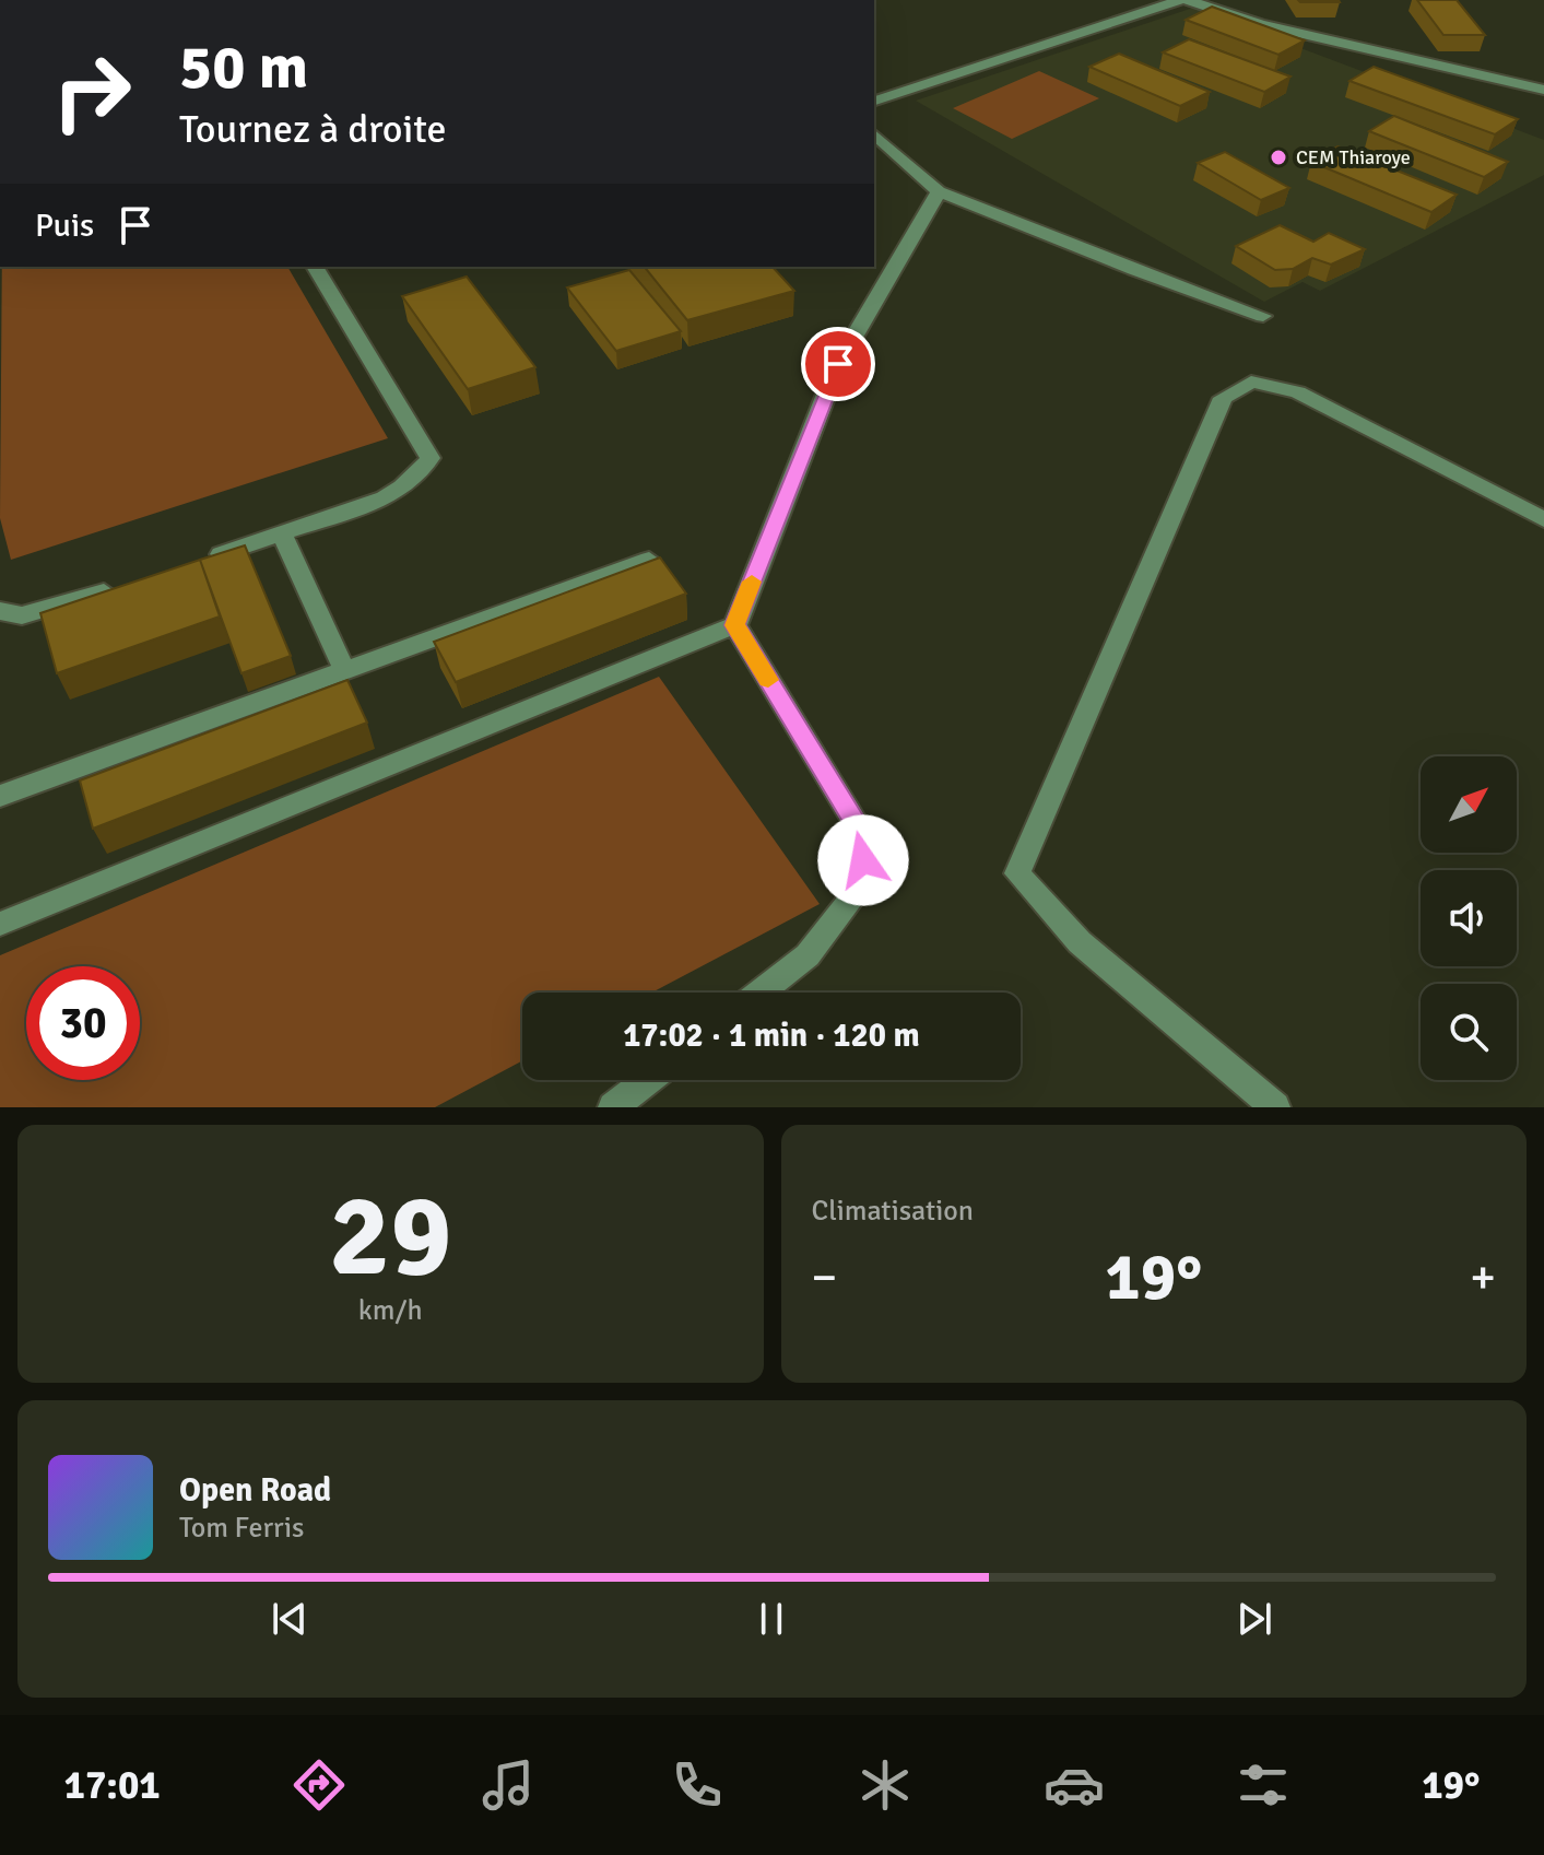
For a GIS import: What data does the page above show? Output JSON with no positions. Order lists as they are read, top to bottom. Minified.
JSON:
{"places":["CEM Thiaroye"],"north":"top right","page":{"turn":["50 m","Tournez à droite"],"then":"Puis","limit":"30","trip":"17:02 · 1 min · 120 m","tile":[["29","km/h"],"Climatisation"],"heat":["−","19°","+"],"song":["Open Road","Tom Ferris"],"tabs":["17:01","19°"]}}
